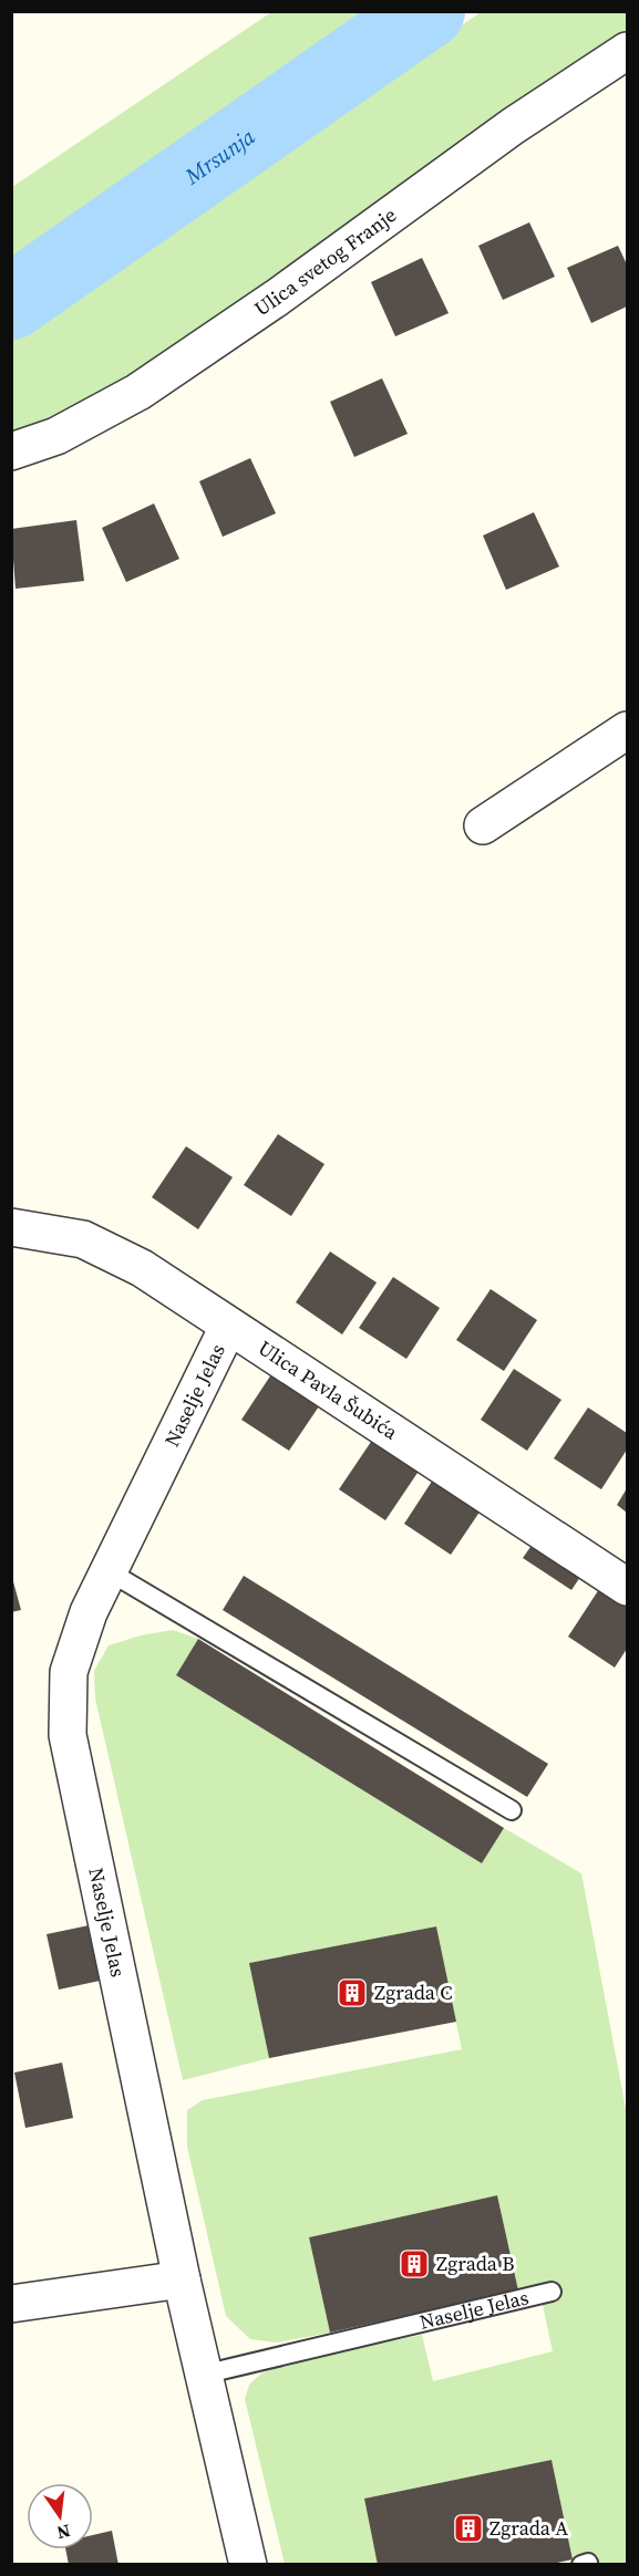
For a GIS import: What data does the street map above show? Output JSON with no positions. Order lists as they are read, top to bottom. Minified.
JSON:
{"streets":{"street":["Ulica svetog Franje","Ulica Pavla Šubića","Naselje Jelas"]},"crossings":[["Ulica Pavla Šubića","Naselje Jelas"]],"water":["Mrsunja"],"places":{"building":["Zgrada C","Zgrada B","Zgrada A"]},"north":"bottom"}
